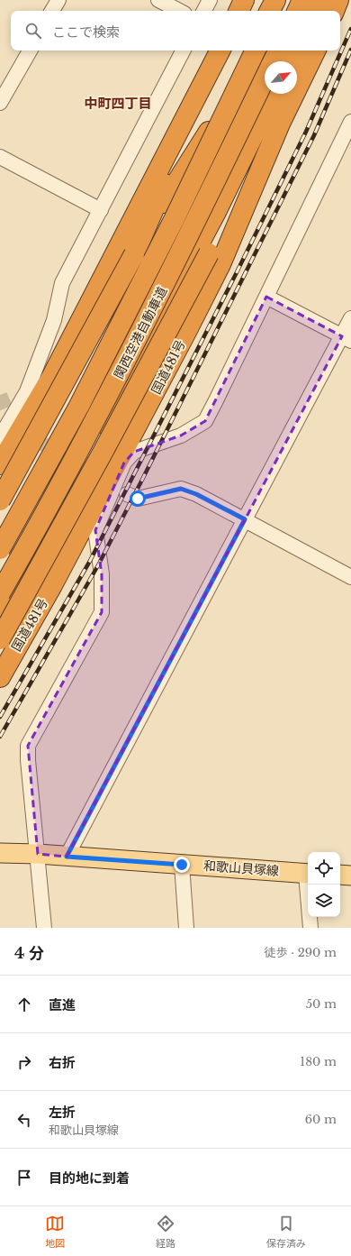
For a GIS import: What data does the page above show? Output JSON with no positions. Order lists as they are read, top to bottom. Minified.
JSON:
{"streets":{"highway":["関西空港自動車道","国道481号"],"main road":["和歌山貝塚線"]},"districts":["中町四丁目"],"north":"top right","page":{"search":"ここで検索","heading":["4 分","徒歩 · 290 m"],"list":[["直進","50 m"],["右折","180 m"],["左折","和歌山貝塚線","60 m"],"目的地に到着"],"nav":["地図","経路","保存済み"]}}
